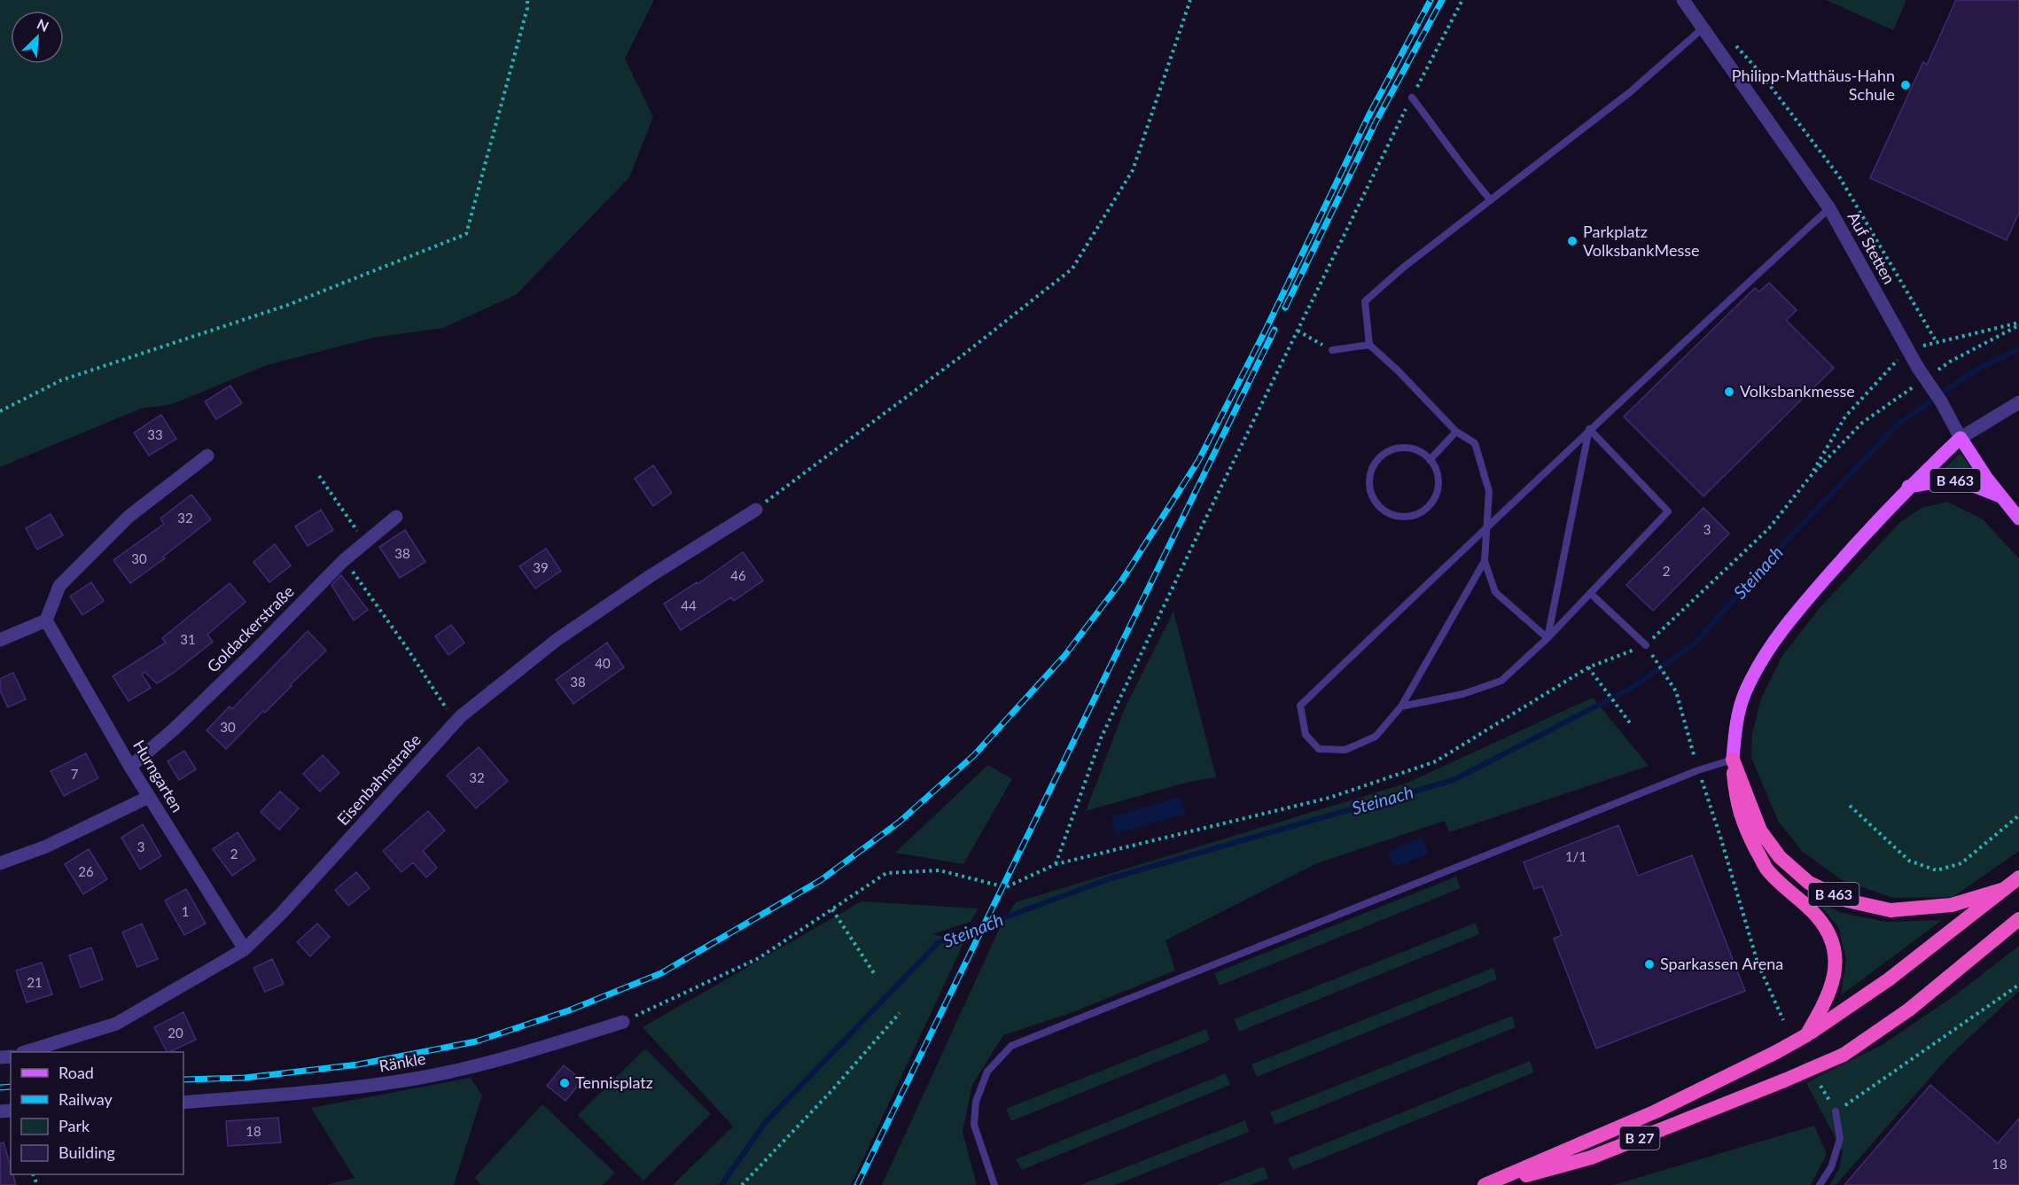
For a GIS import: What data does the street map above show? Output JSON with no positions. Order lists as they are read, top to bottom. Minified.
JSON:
{"streets":{"highway":["B 463","B 27"],"main road":["Auf Stetten"],"street":["Goldackerstraße","Hurngarten","Eisenbahnstraße","Ränkle"]},"crossings":[["Auf Stetten","B 463"],["B 463","B 27"],["Goldackerstraße","Hurngarten"],["Hurngarten","Eisenbahnstraße"]],"water":["Steinach"],"places":["Philipp-Matthäus-Hahn Schule","Parkplatz VolksbankMesse","Volksbankmesse","Sparkassen Arena","Tennisplatz"],"house_numbers":["33","32","3","38","30","39","2","46","44","31","40","38","30","7","32","3","2","1/1","26","1","21","20","18","18"],"legend":["Road","Railway","Park","Building"],"north":"top right"}
